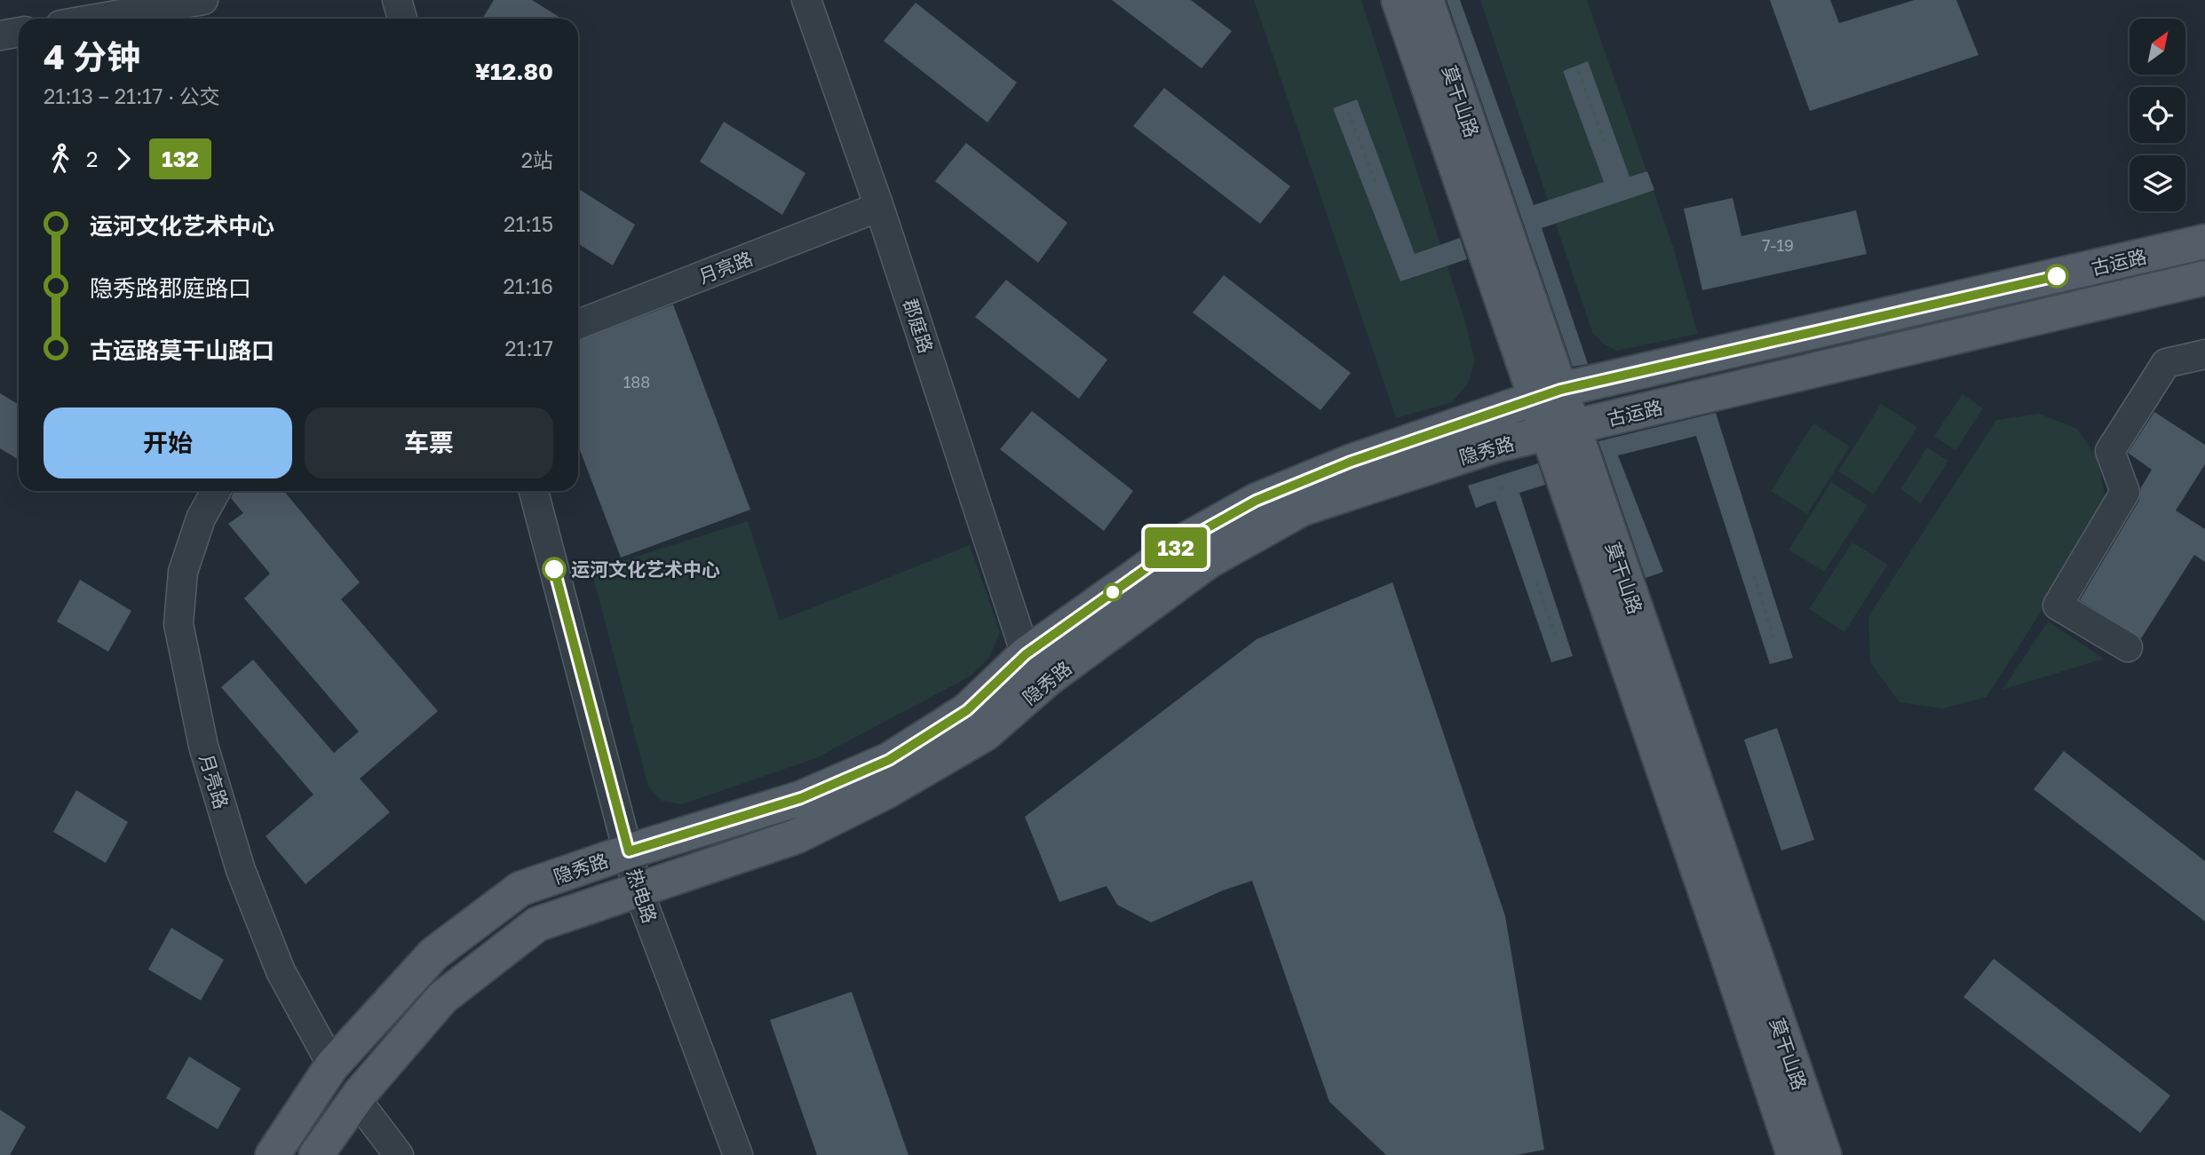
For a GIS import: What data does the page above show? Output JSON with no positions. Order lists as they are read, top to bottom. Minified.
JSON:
{"streets":{"main road":["莫干山路","古运路","隐秀路"],"street":["月亮路","郡庭路","热电路"]},"crossings":[["莫干山路","古运路"],["莫干山路","隐秀路"],["古运路","隐秀路"],["月亮路","郡庭路"],["月亮路","隐秀路"],["郡庭路","隐秀路"],["隐秀路","热电路"]],"places":["运河文化艺术中心"],"lines":["bus line 132"],"house_numbers":["7-19","188"],"north":"top right","page":{"on_map":"132","heading":["4 分钟","21:13 – 21:17 · 公交","¥12.80"],"legs":["2","132","2站"],"list":[{"name":"运河文化艺术中心","value":"21:15"},{"name":"隐秀路郡庭路口","value":"21:16"},{"name":"古运路莫干山路口","value":"21:17"}],"buttons":["开始","车票"]}}
